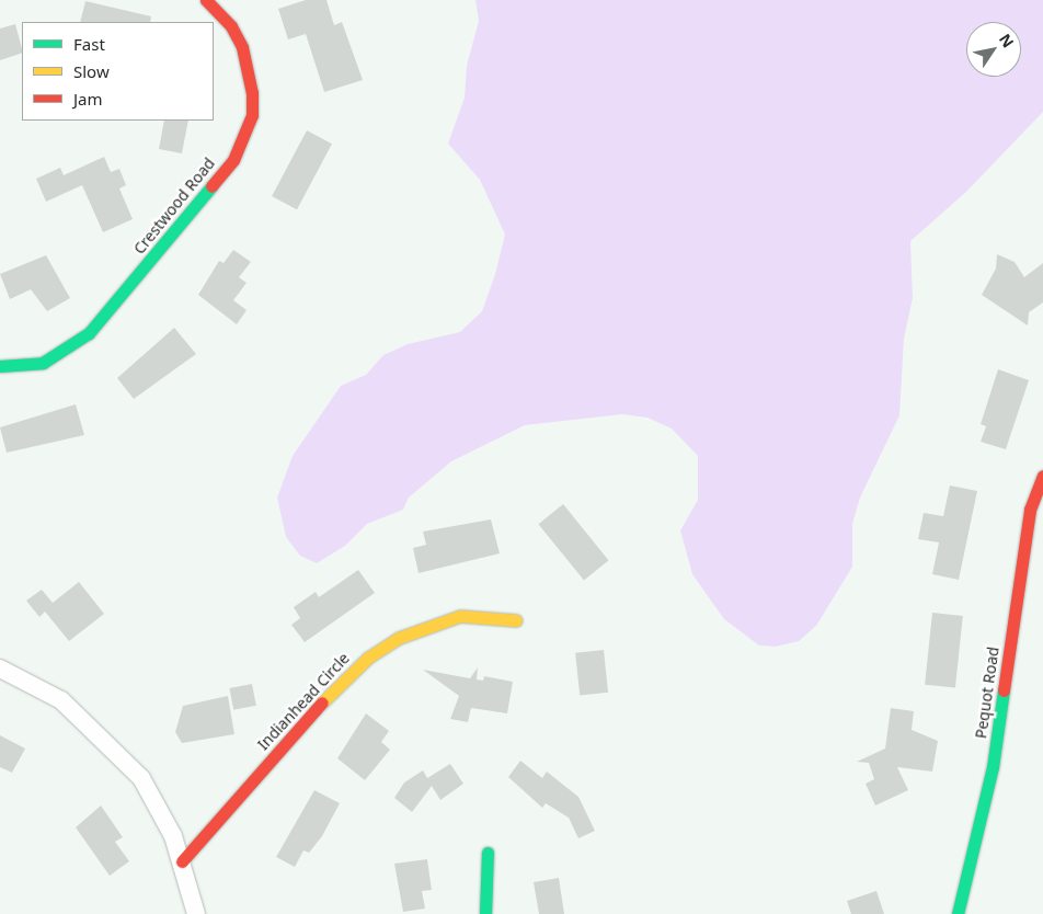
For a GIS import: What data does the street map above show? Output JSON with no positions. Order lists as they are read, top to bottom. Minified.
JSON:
{"streets":{"street":["Crestwood Road","Pequot Road","Indianhead Circle"]},"legend":["Fast","Slow","Jam"],"north":"top right"}
